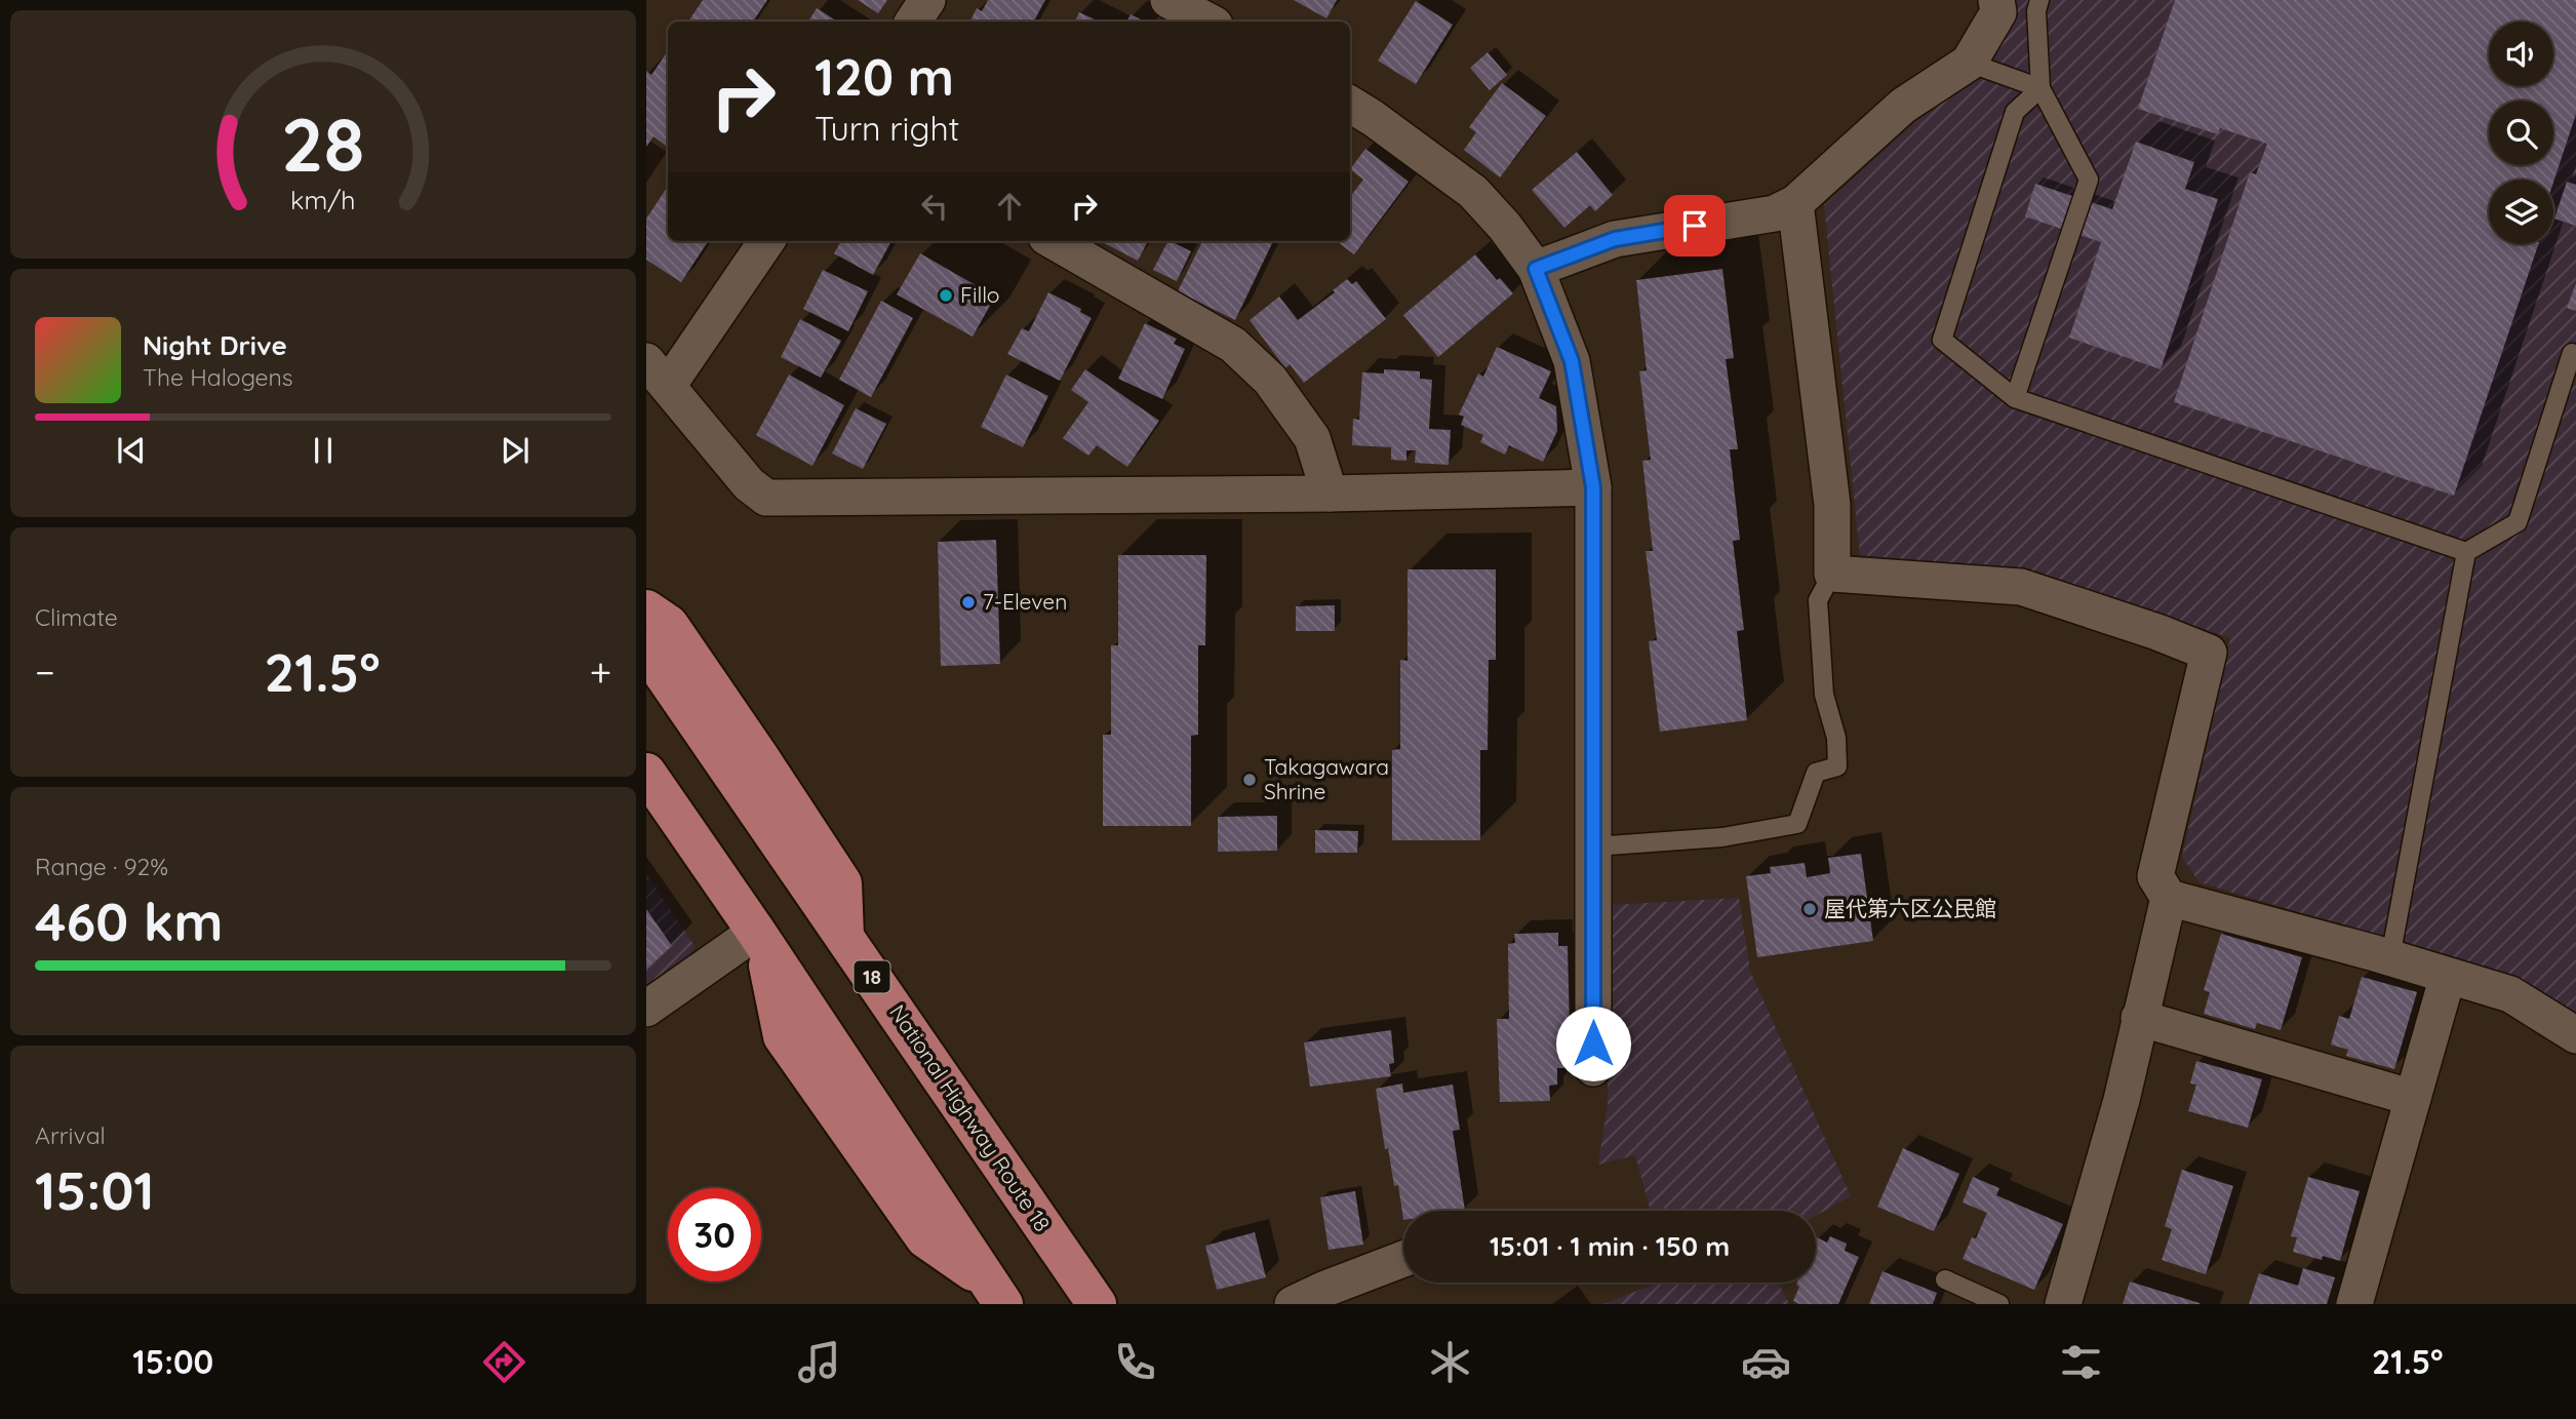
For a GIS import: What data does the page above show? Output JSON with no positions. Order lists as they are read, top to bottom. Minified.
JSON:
{"streets":{"highway":["18","National Highway Route 18"]},"places":["Fillo","7-Eleven","Takagawara Shrine","屋代第六区公民館"],"page":{"turn":["120 m","Turn right"],"song":["Night Drive","The Halogens"],"tile":["Climate",["Range · 92%","460 km"],["Arrival","15:01"]],"heat":["−","21.5°","+"],"limit":"30","trip":"15:01 · 1 min · 150 m","tabs":["15:00","21.5°"],"gauge":["28","km/h"]}}
